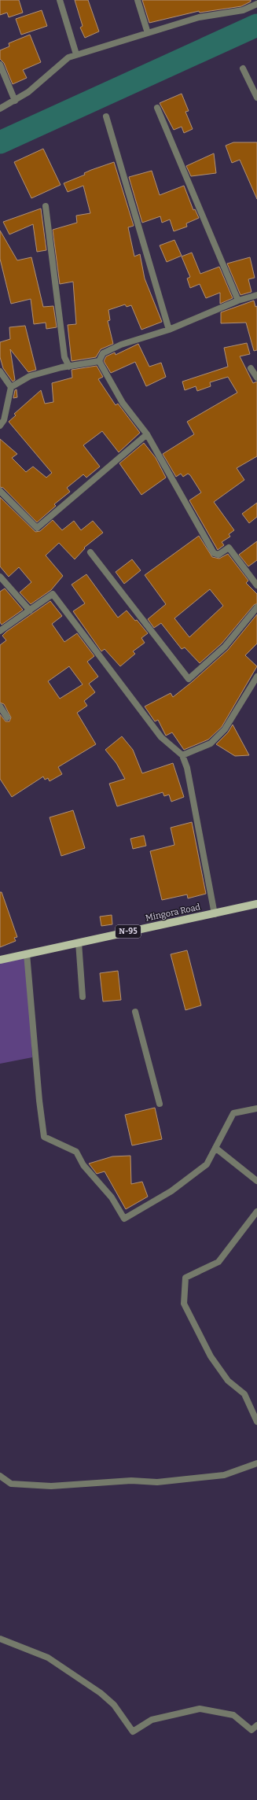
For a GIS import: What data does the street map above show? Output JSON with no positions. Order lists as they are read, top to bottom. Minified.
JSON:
{"streets":{"main road":["Mingora Road","N-95"]}}
